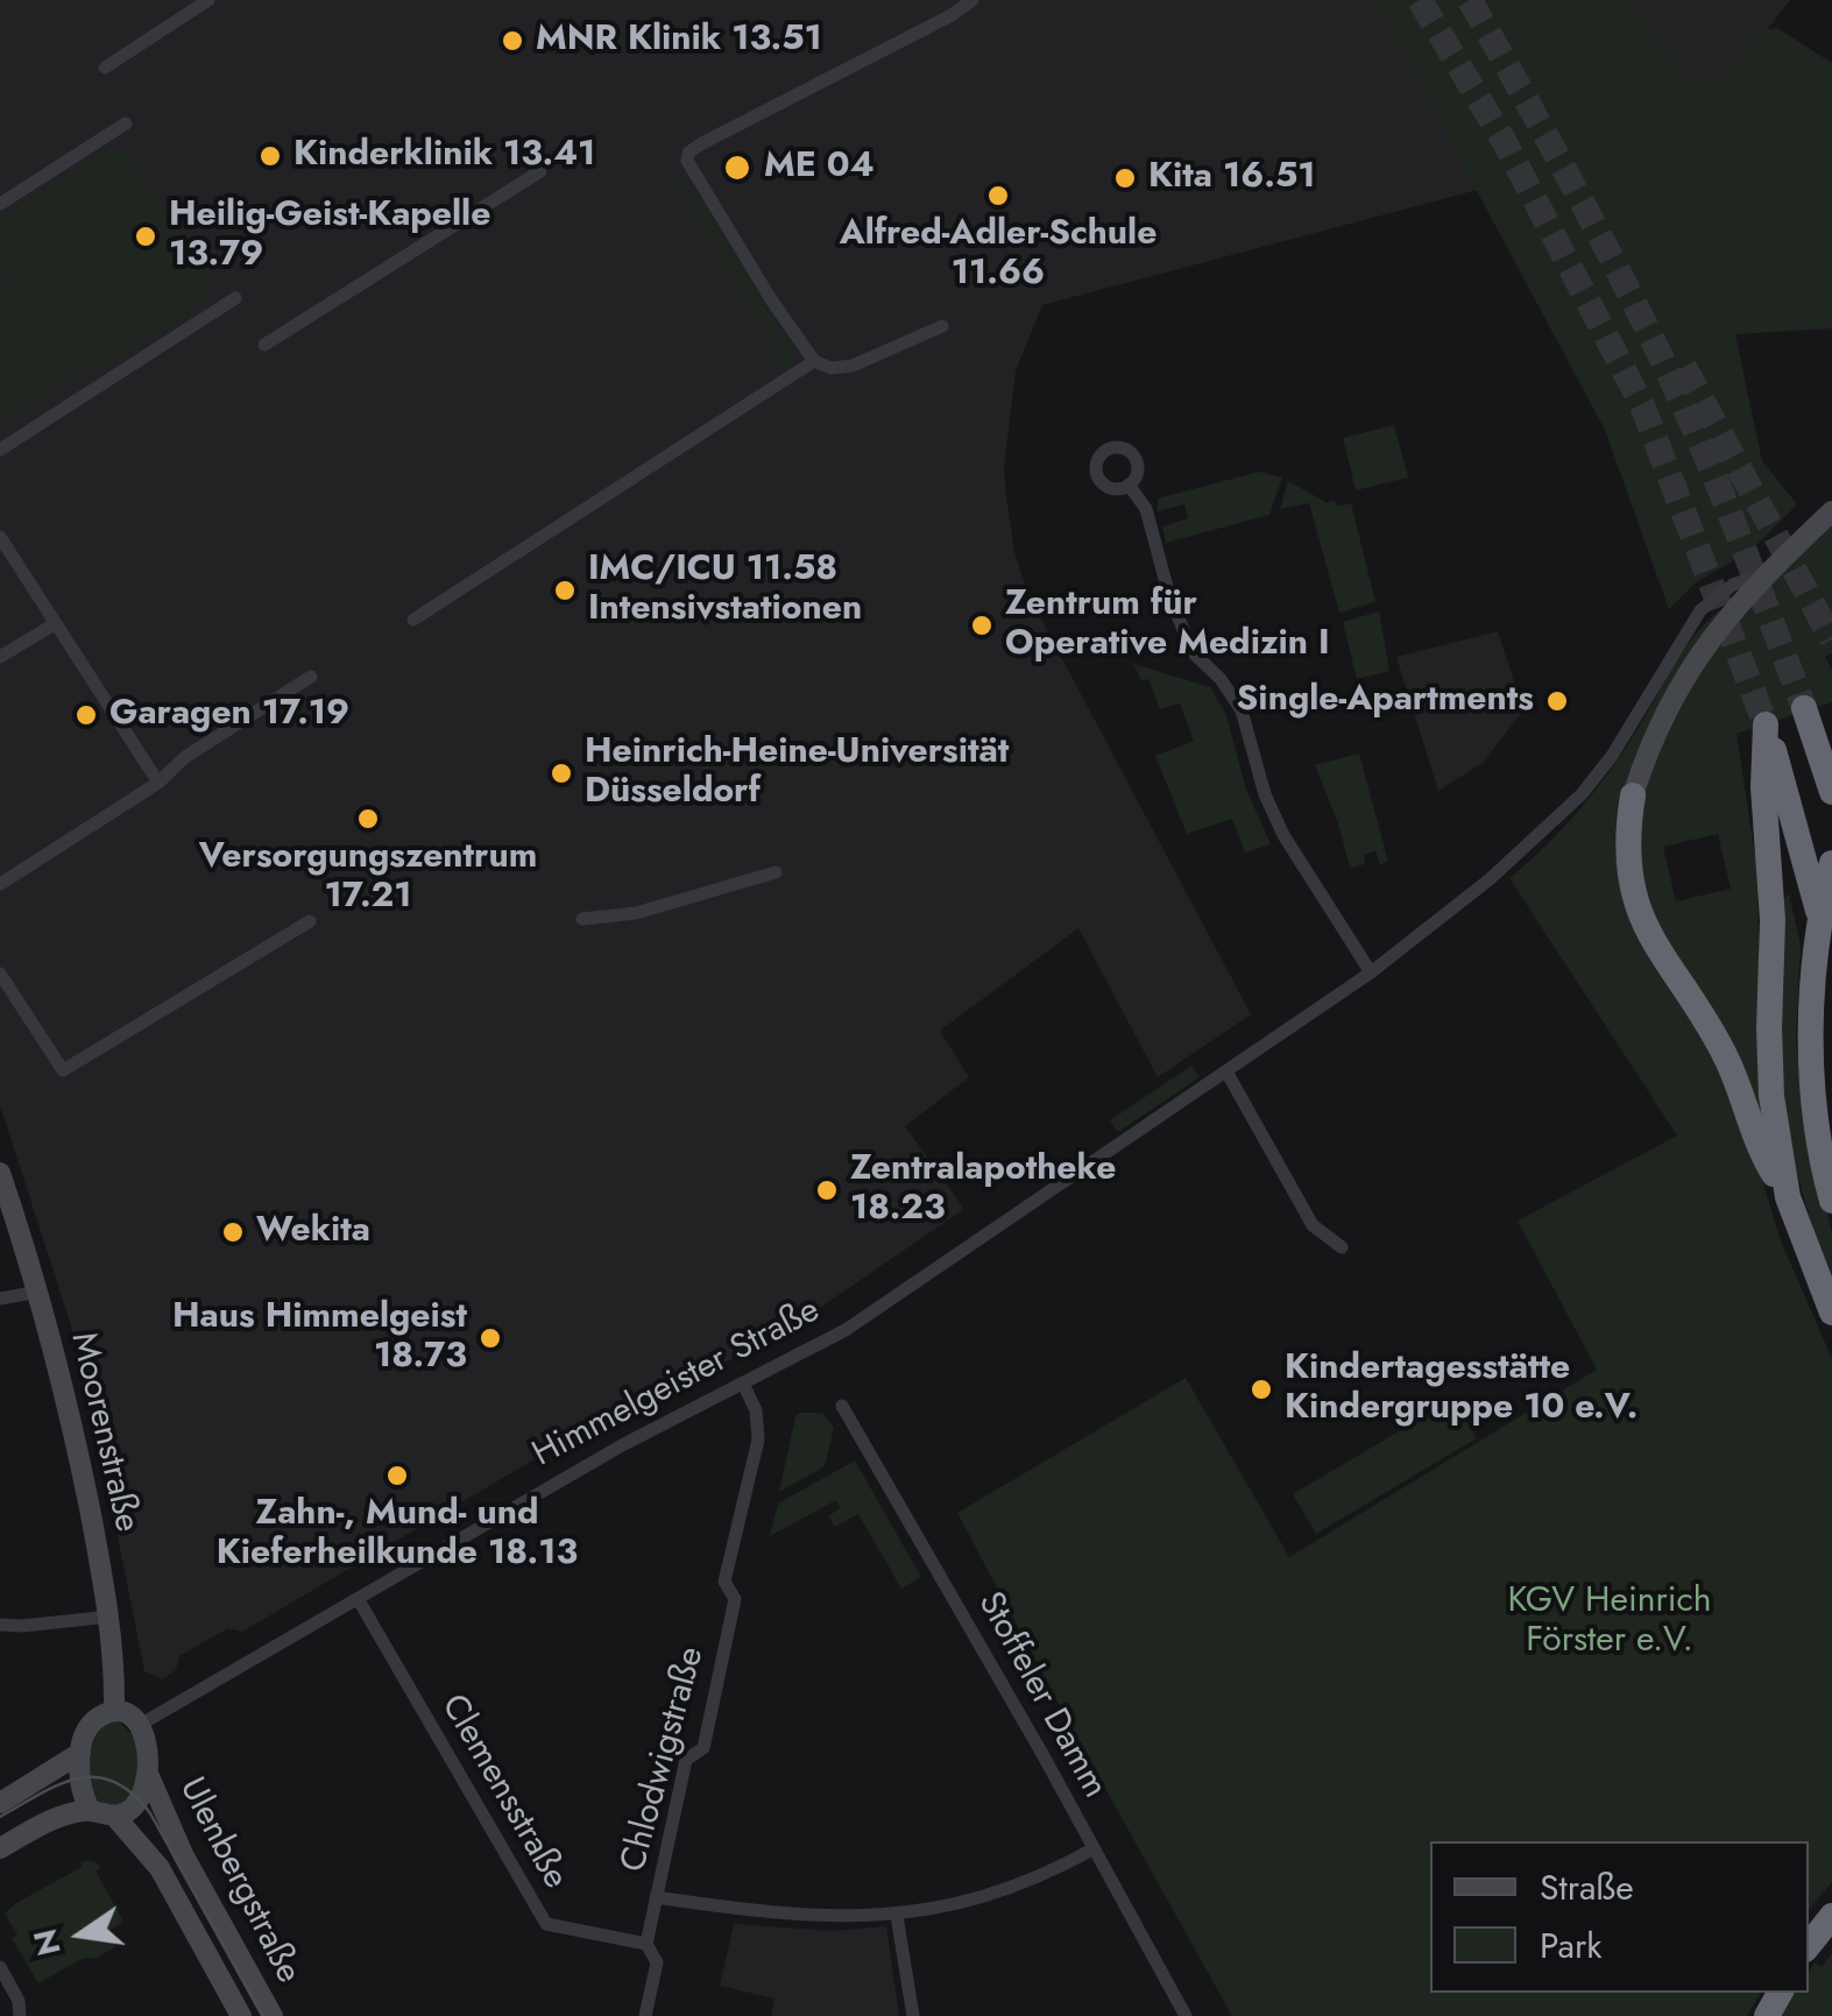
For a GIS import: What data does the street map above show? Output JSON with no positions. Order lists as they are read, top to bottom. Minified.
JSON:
{"streets":{"street":["Himmelgeister Straße","Moorenstraße","Stoffeler Damm","Chlodwigstraße","Clemensstraße","Ulenbergstraße"]},"crossings":[["Himmelgeister Straße","Moorenstraße"],["Himmelgeister Straße","Chlodwigstraße"],["Himmelgeister Straße","Clemensstraße"],["Himmelgeister Straße","Ulenbergstraße"],["Moorenstraße","Ulenbergstraße"],["Chlodwigstraße","Clemensstraße"]],"parks":["KGV Heinrich Förster e.V."],"places":["MNR Klinik 13.51","Kinderklinik 13.41","ME 04","Kita 16.51","Alfred-Adler-Schule 11.66","Heilig-Geist-Kapelle 13.79","IMC/ICU 11.58 Intensivstationen","Zentrum für Operative Medizin I","Single-Apartments","Garagen 17.19","Heinrich-Heine-Universität Düsseldorf","Versorgungszentrum 17.21","Zentralapotheke 18.23","Wekita","Haus Himmelgeist 18.73","Kindertagesstätte Kindergruppe 10 e.V.","Zahn-, Mund- und Kieferheilkunde 18.13"],"legend":["Straße","Park"],"north":"left"}
